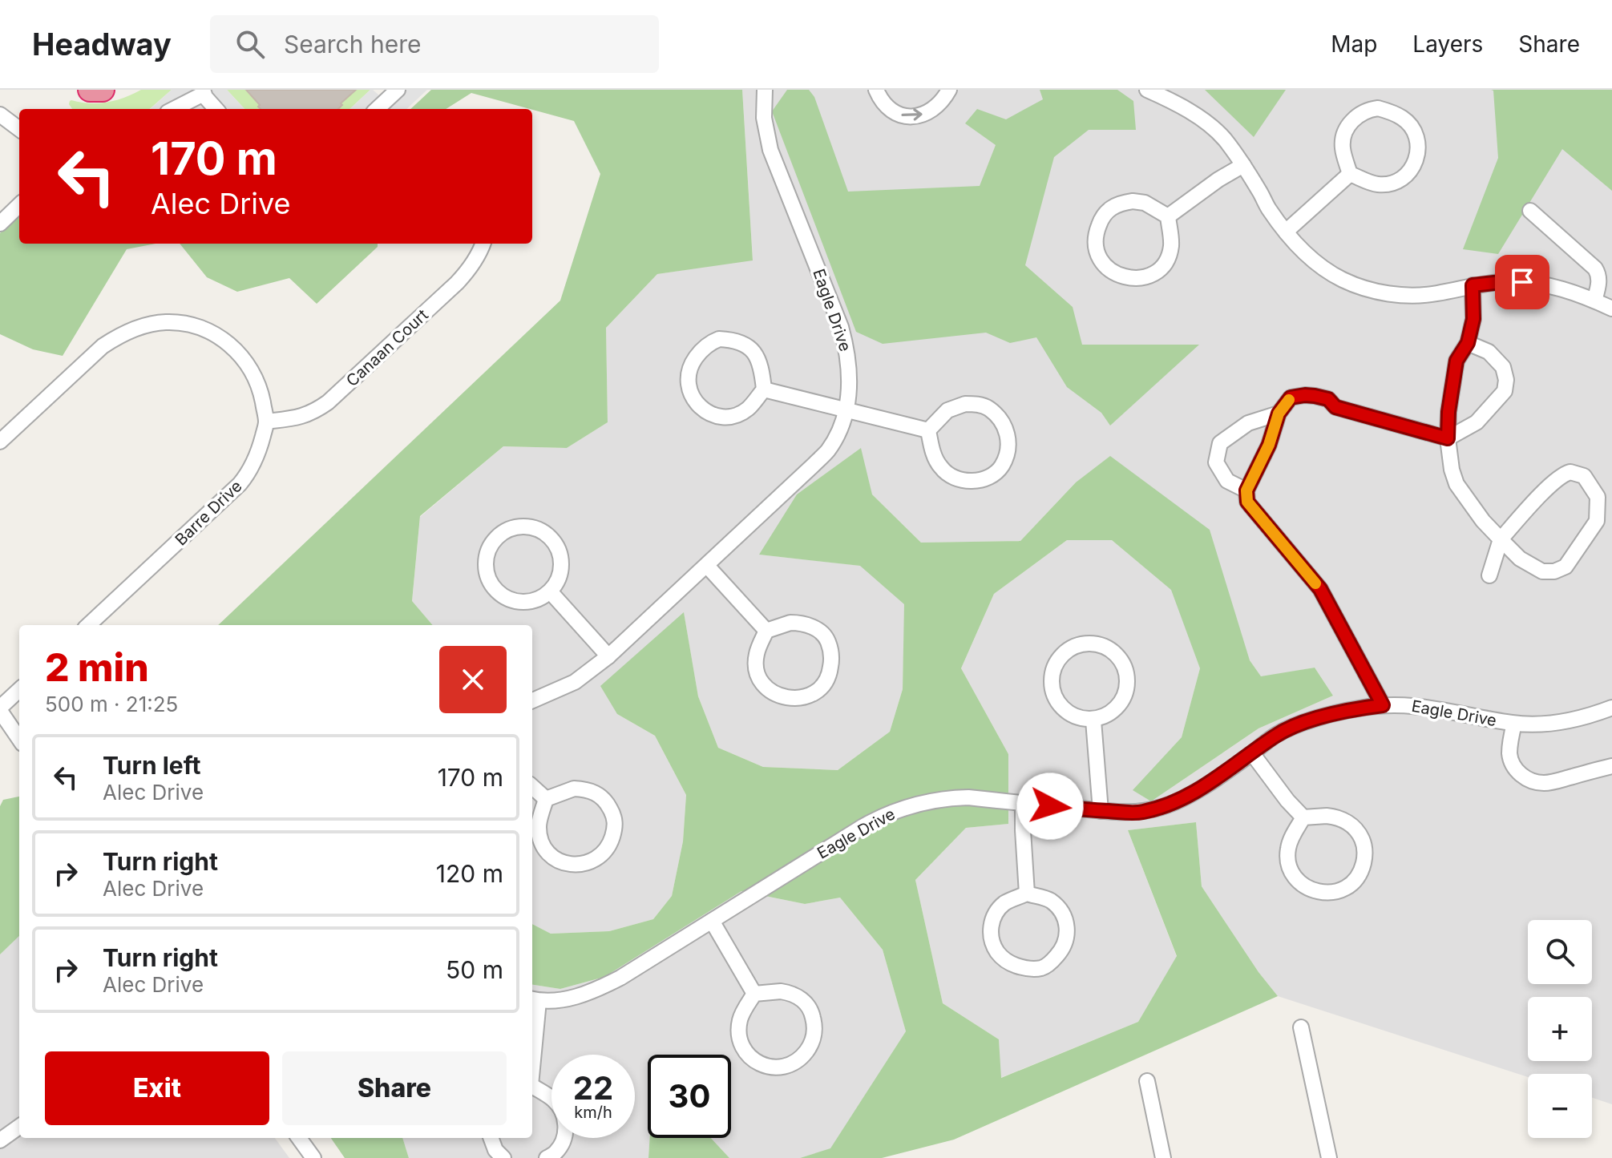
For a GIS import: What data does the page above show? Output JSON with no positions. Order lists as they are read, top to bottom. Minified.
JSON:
{"streets":{"street":["Eagle Drive","Canaan Court","Barre Drive"]},"crossings":[["Canaan Court","Barre Drive"]],"page":{"header":"Headway","search":"Search here","nav":["Map","Layers","Share"],"turn":["170 m","Alec Drive"],"heading":["2 min","500 m · 21:25"],"list":[{"name":"Turn left","note":"Alec Drive","value":"170 m"},{"name":"Turn right","note":"Alec Drive","value":"120 m"},{"name":"Turn right","note":"Alec Drive","value":"50 m"}],"map_buttons":["+","−"],"buttons":["Exit","Share"],"speed":"22 km/h","limit":"30"}}
